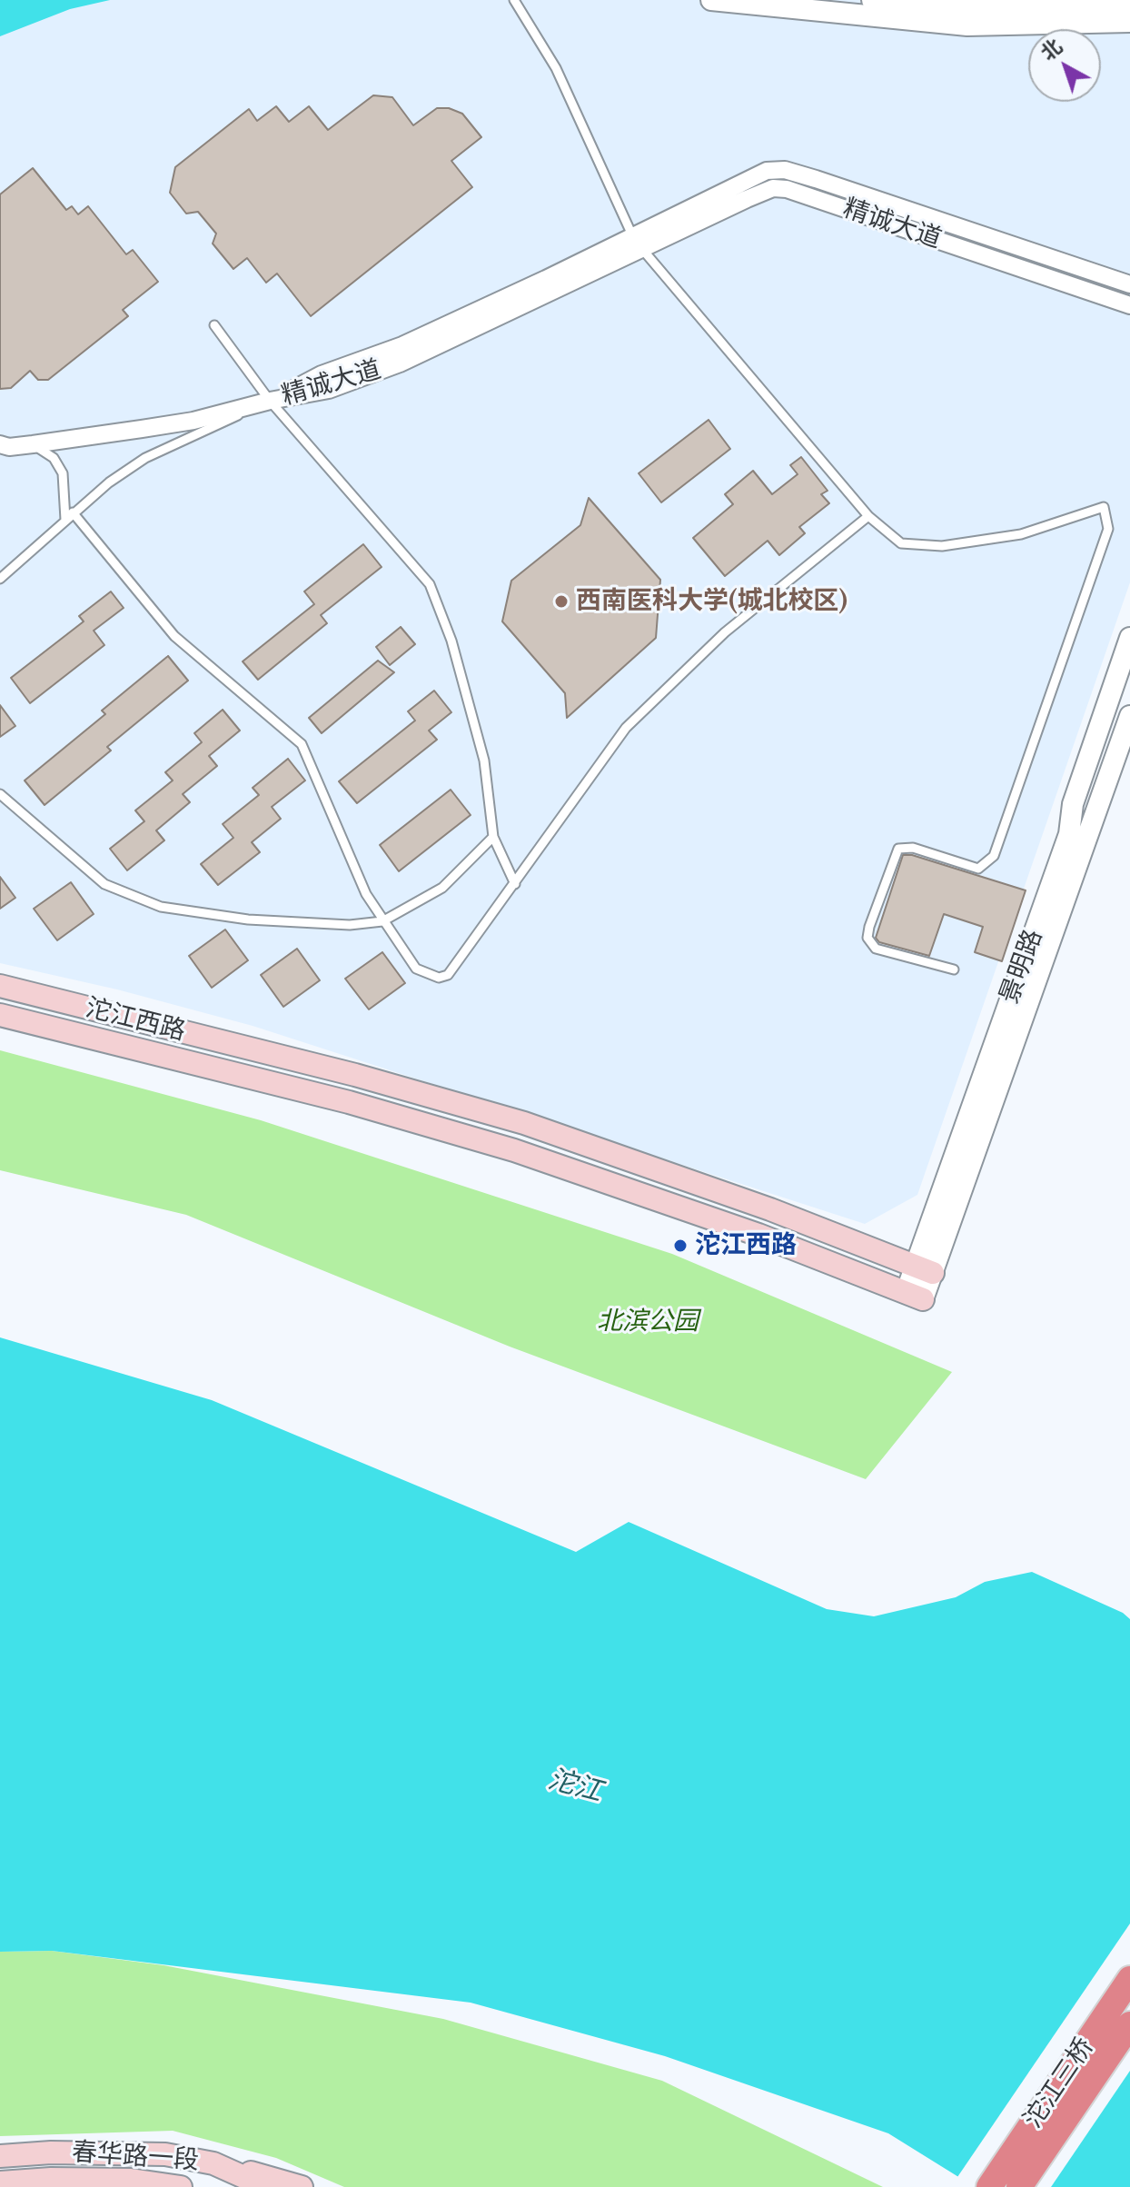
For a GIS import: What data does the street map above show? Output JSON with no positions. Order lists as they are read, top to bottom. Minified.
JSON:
{"streets":{"highway":["沱江三桥"],"main road":["沱江西路","春华路一段"],"street":["精诚大道","景明路"]},"crossings":[["景明路","沱江西路"]],"water":["沱江"],"parks":["北滨公园"],"places":["西南医科大学(城北校区)","沱江西路"],"north":"top left"}
